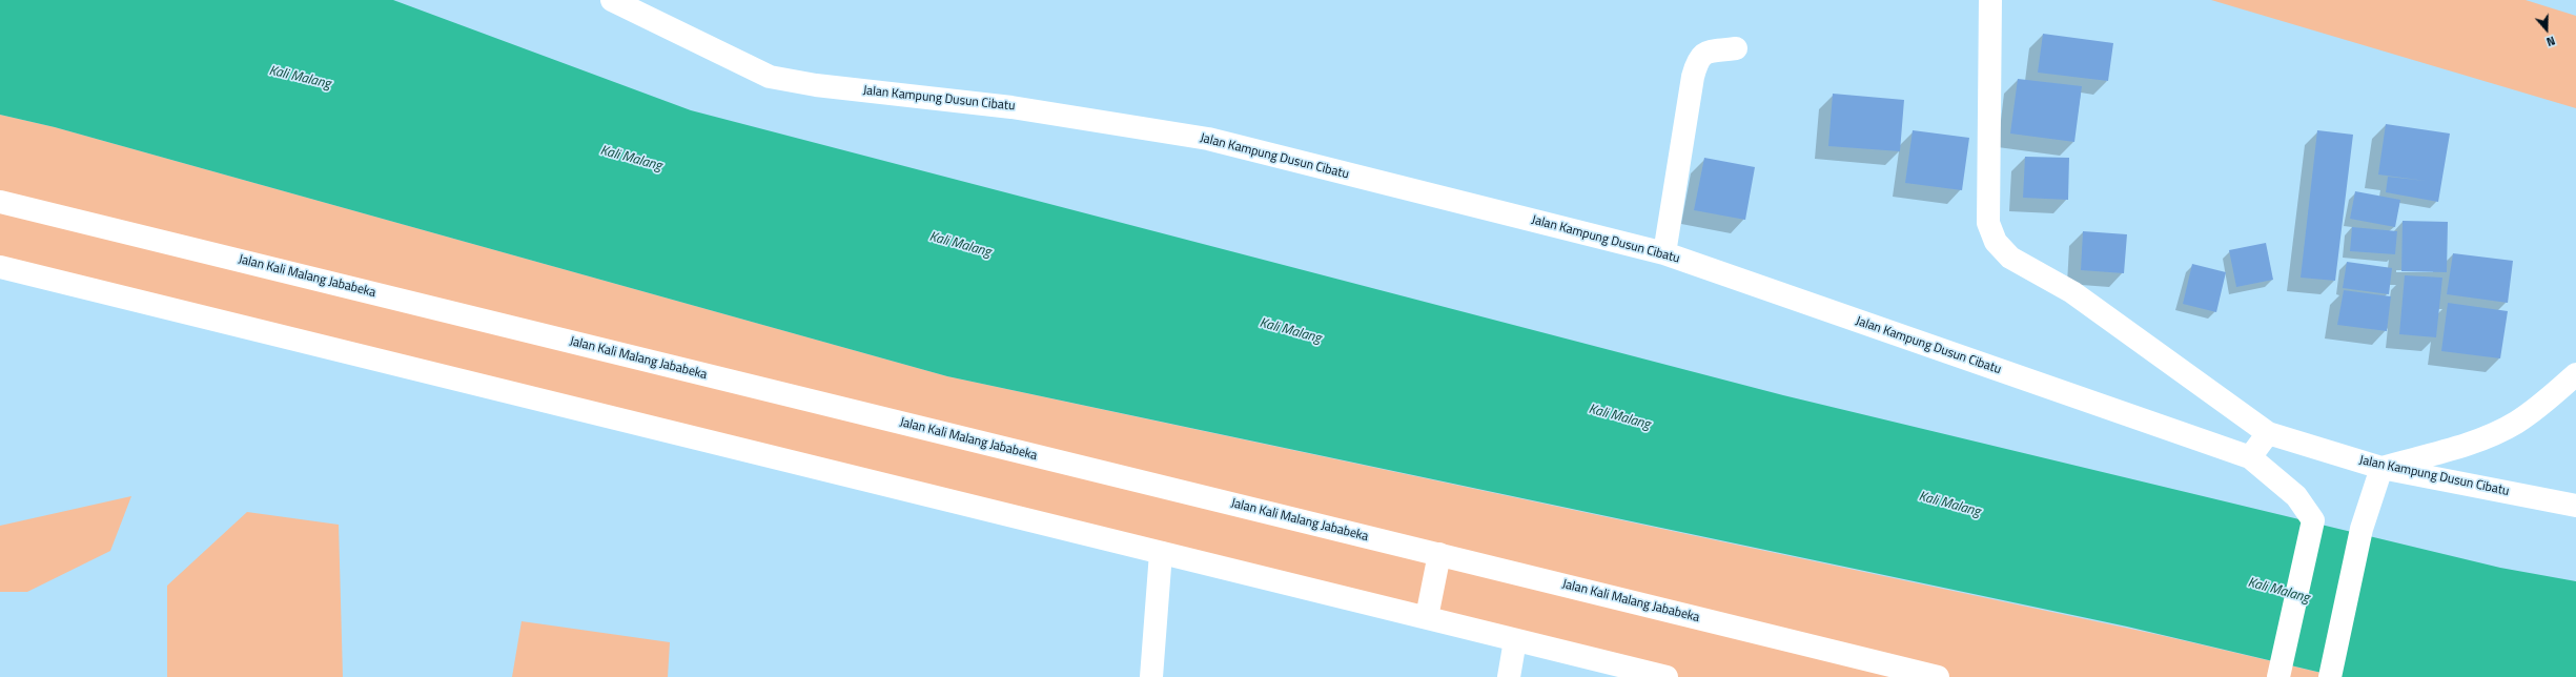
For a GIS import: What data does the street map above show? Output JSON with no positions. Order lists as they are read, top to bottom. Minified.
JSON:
{"streets":{"main road":["Jalan Kampung Dusun Cibatu","Jalan Kali Malang Jababeka"]},"water":["Kali Malang"],"north":"bottom"}
